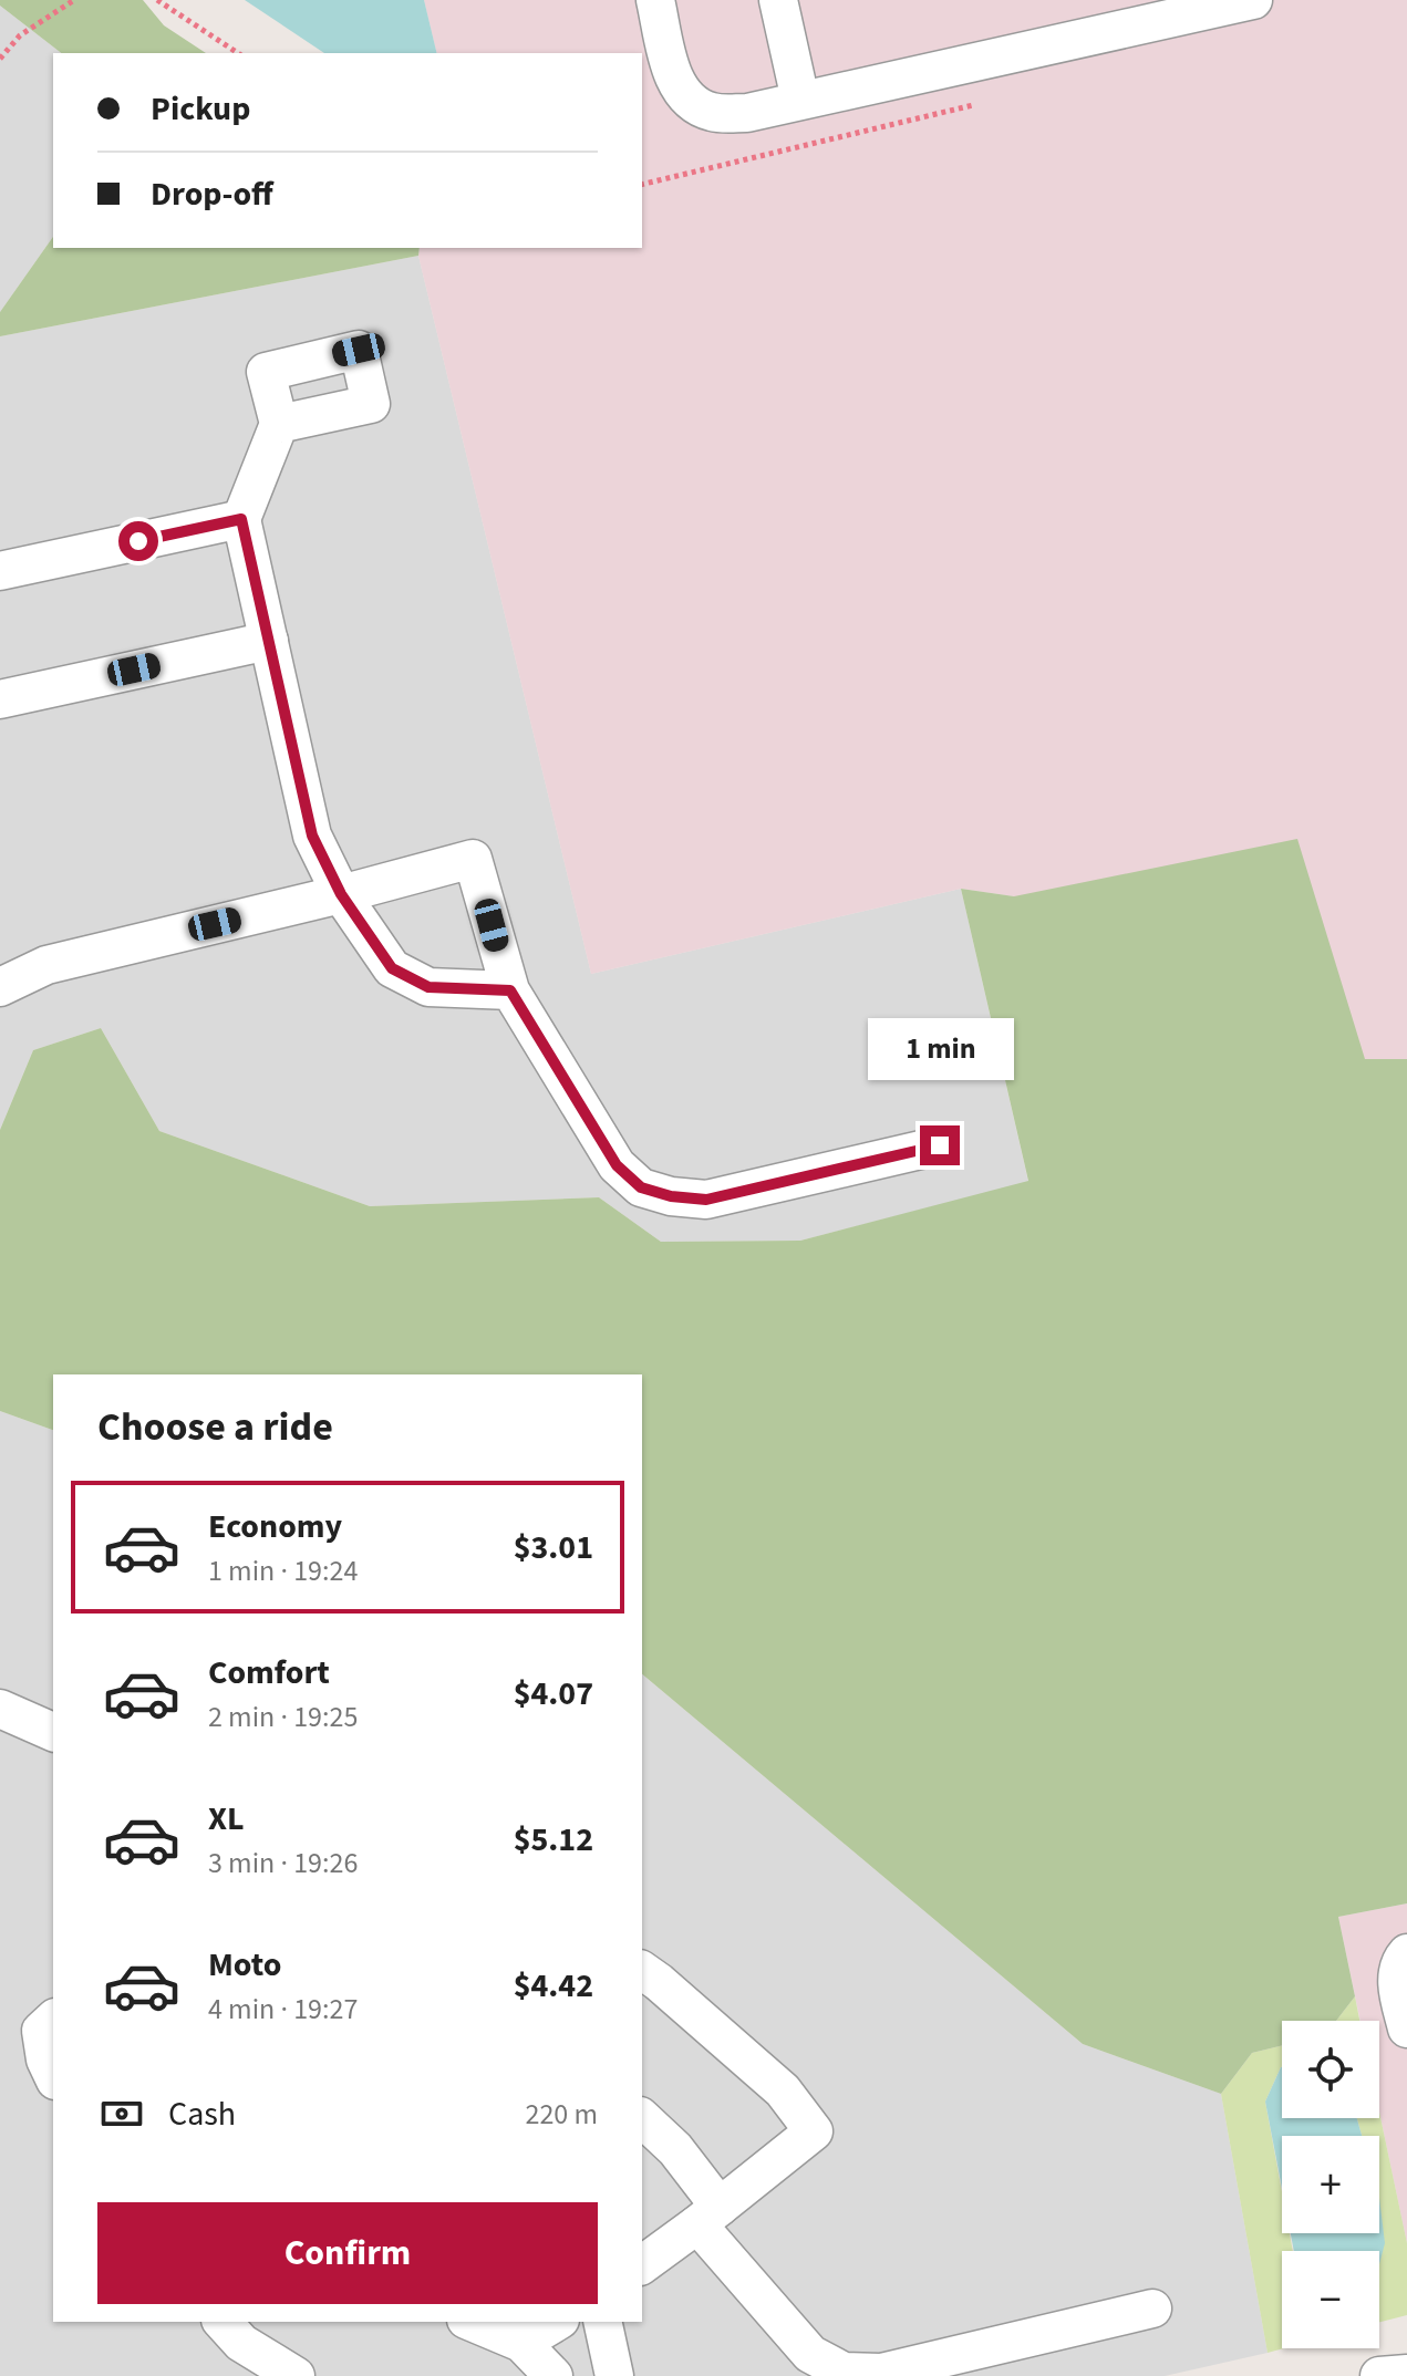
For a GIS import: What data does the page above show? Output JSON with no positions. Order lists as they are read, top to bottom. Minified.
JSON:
{"page":{"banner":["Pickup","Drop-off"],"bubble":"1 min","heading":"Choose a ride","list":[{"name":"Economy","note":"1 min · 19:24","value":"$3.01"},{"name":"Comfort","note":"2 min · 19:25","value":"$4.07"},{"name":"XL","note":"3 min · 19:26","value":"$5.12"},{"name":"Moto","note":"4 min · 19:27","value":"$4.42"}],"map_buttons":["+","−"],"pay":["Cash","220 m"],"buttons":"Confirm"}}
